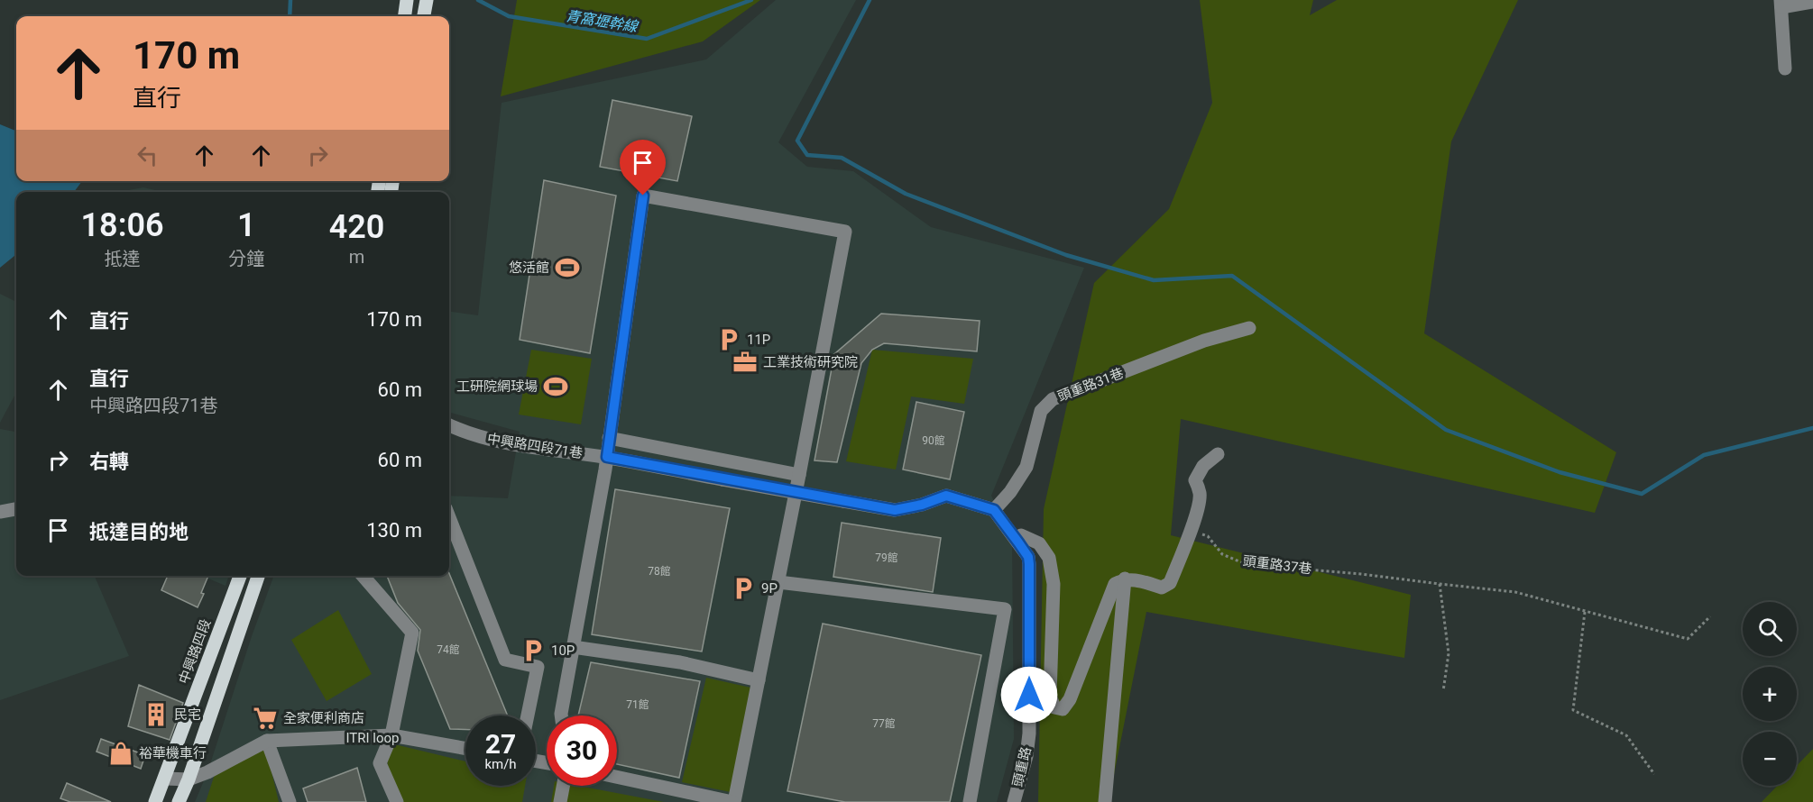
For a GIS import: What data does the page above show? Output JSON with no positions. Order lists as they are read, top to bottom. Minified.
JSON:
{"streets":{"main road":["中興路四段"],"street":["頭重路31巷","中興路四段71巷","ITRI loop","頭重路"],"path":["頭重路37巷"]},"crossings":[["頭重路31巷","中興路四段71巷"],["頭重路31巷","頭重路"],["中興路四段71巷","頭重路"],["中興路四段","ITRI loop"]],"water":["青窩壢幹線"],"places":{"sports":["悠活館","工研院網球場"],"parking":["11P","9P","10P"],"office":["工業技術研究院"],"building":["民宅"],"supermarket":["全家便利商店"],"shop":["裕華機車行"]},"house_numbers":["90館","79館","78館","74館","71館","77館"],"page":{"turn":["170 m","直行"],"eta":["18:06","抵達","1","分鐘","420","m"],"list":[{"name":"直行","value":"170 m"},{"name":"直行","note":"中興路四段71巷","value":"60 m"},{"name":"右轉","value":"60 m"},{"name":"抵達目的地","value":"130 m"}],"map_buttons":["+","−"],"speed":"27 km/h","limit":"30"}}
